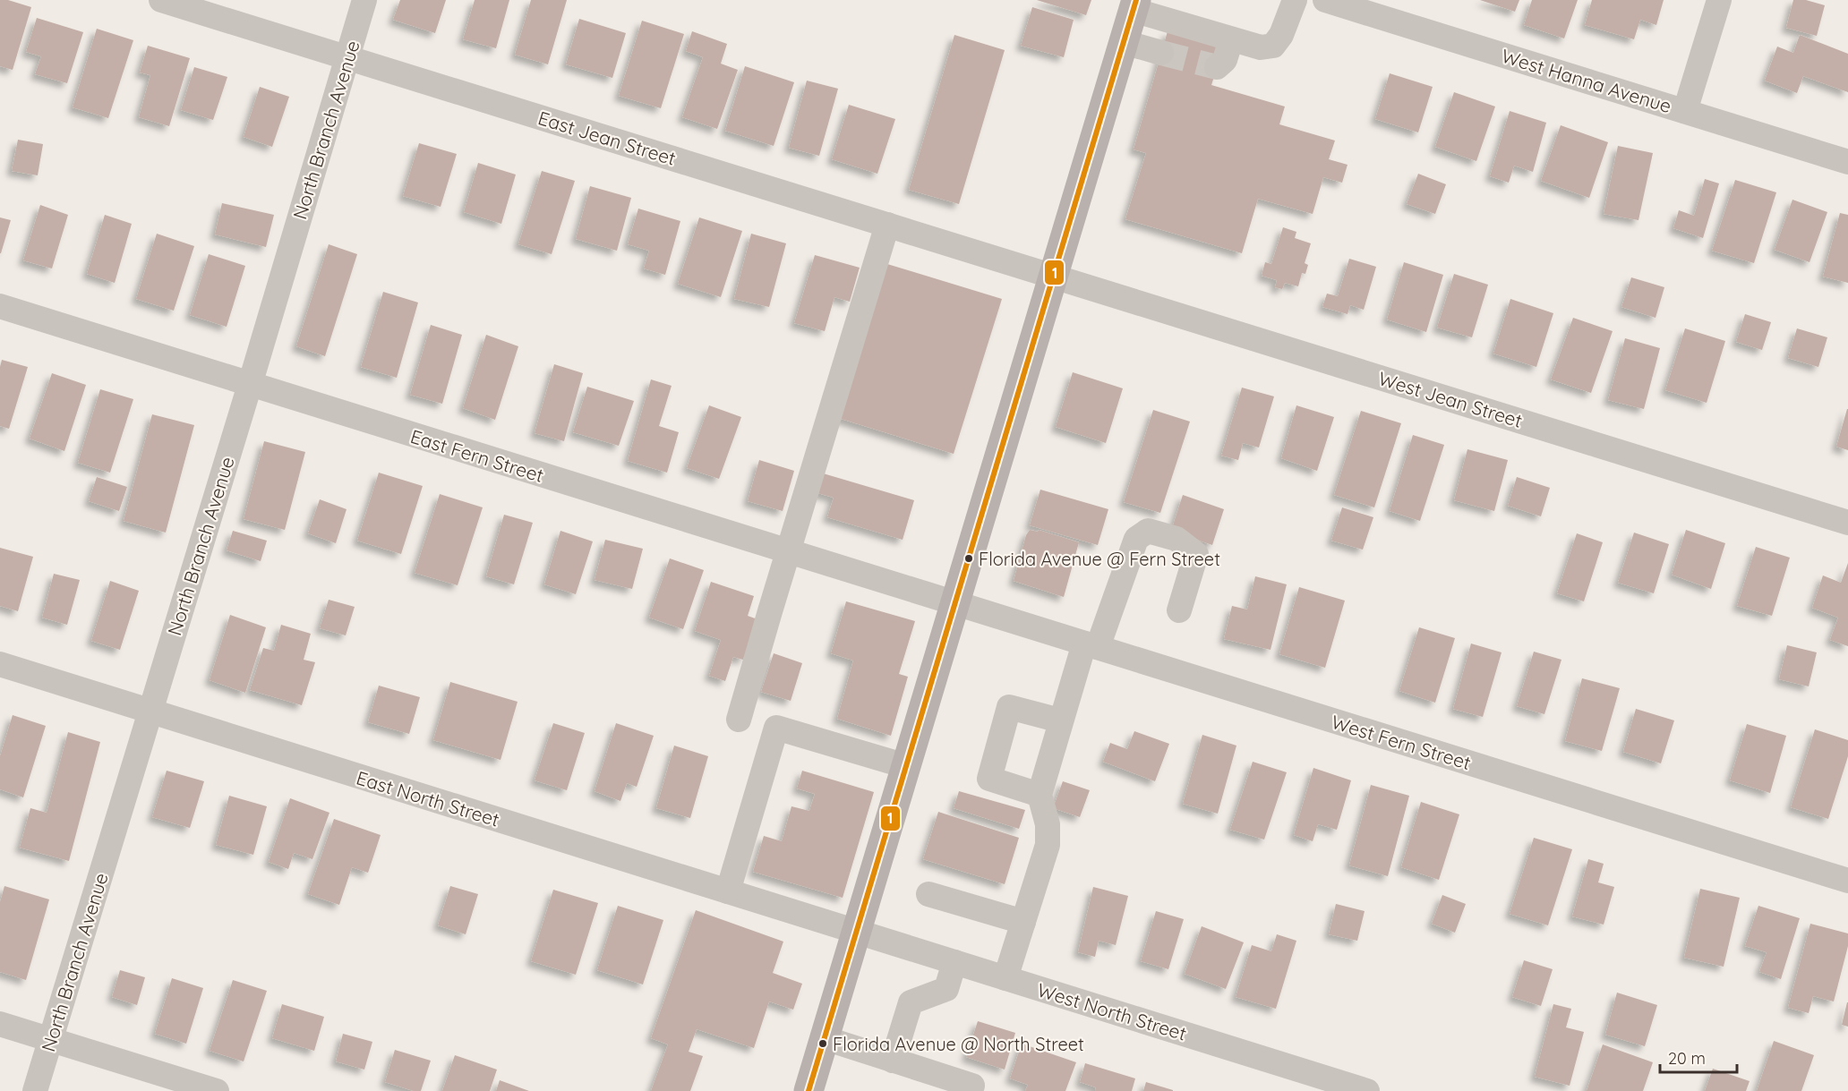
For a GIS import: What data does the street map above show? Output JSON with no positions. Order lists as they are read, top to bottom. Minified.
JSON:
{"streets":{"street":["West Hanna Avenue","North Branch Avenue","East Jean Street","West Jean Street","East Fern Street","West Fern Street","East North Street","West North Street"]},"crossings":[["North Branch Avenue","East Jean Street"],["North Branch Avenue","East Fern Street"],["North Branch Avenue","East North Street"],["East Jean Street","West Jean Street"],["East Fern Street","West Fern Street"],["East North Street","West North Street"]],"places":["Florida Avenue @ Fern Street","Florida Avenue @ North Street"],"lines":["transit line 1"],"scale_bar":"20 m"}
